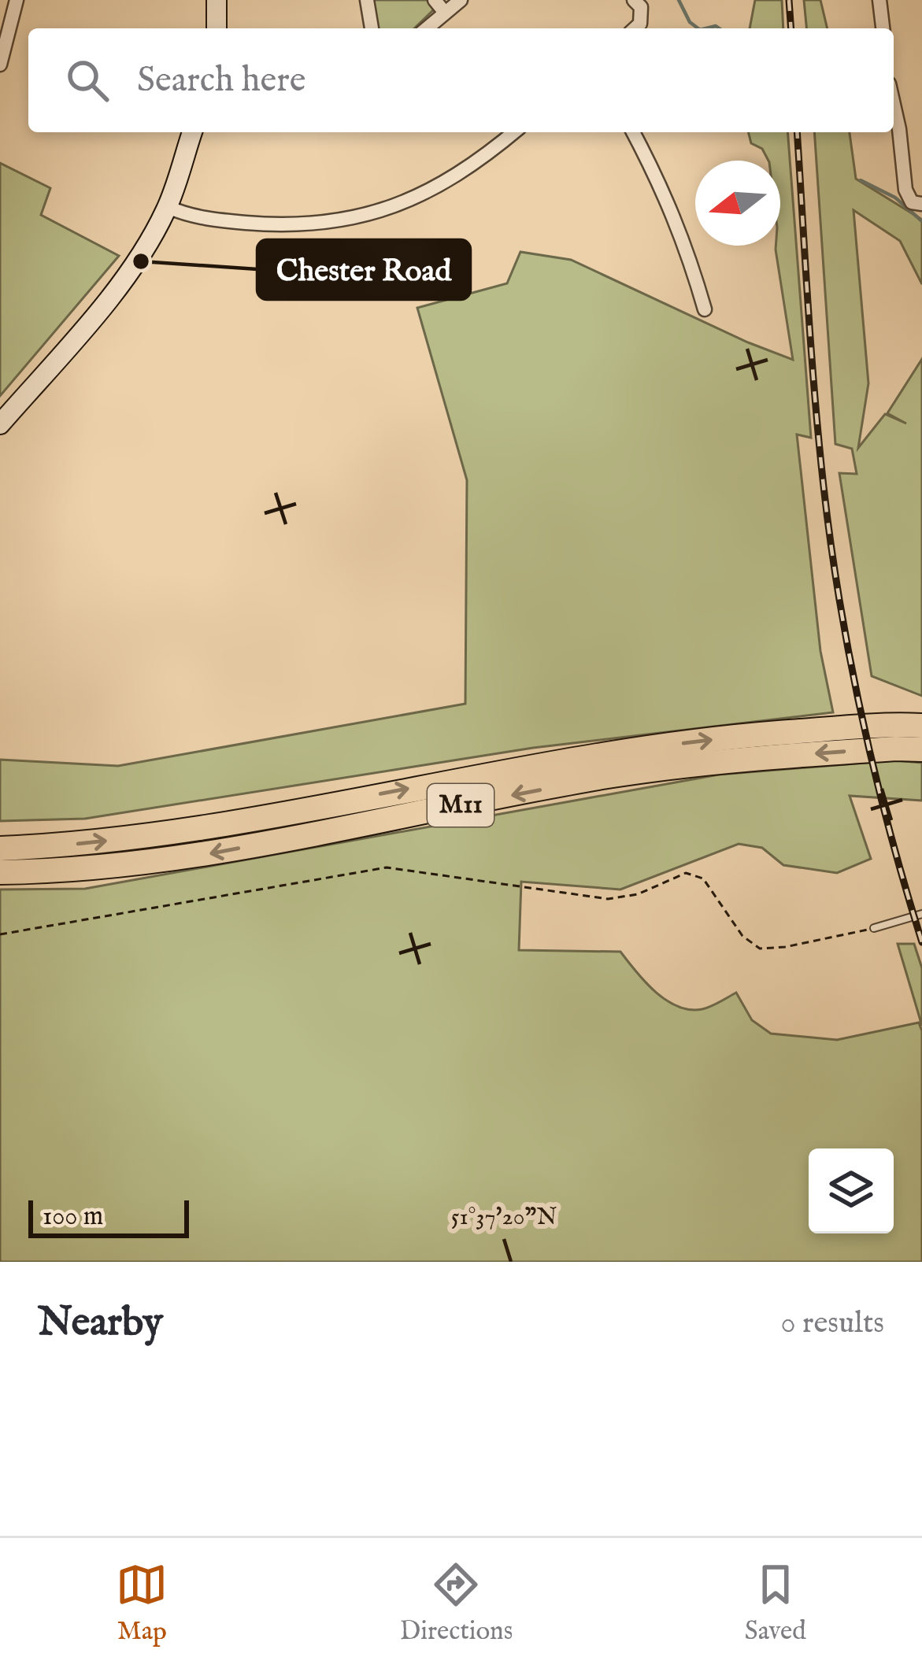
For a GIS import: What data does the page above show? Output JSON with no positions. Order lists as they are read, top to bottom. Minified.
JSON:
{"streets":{"highway":["M11"]},"places":["Chester Road"],"scale_bar":"100 m","north":"left","page":{"search":"Search here","scale":"100 m","heading":["Nearby","0 results"],"nav":["Map","Directions","Saved"]},"coordinates":["51°37'20\"N"]}
